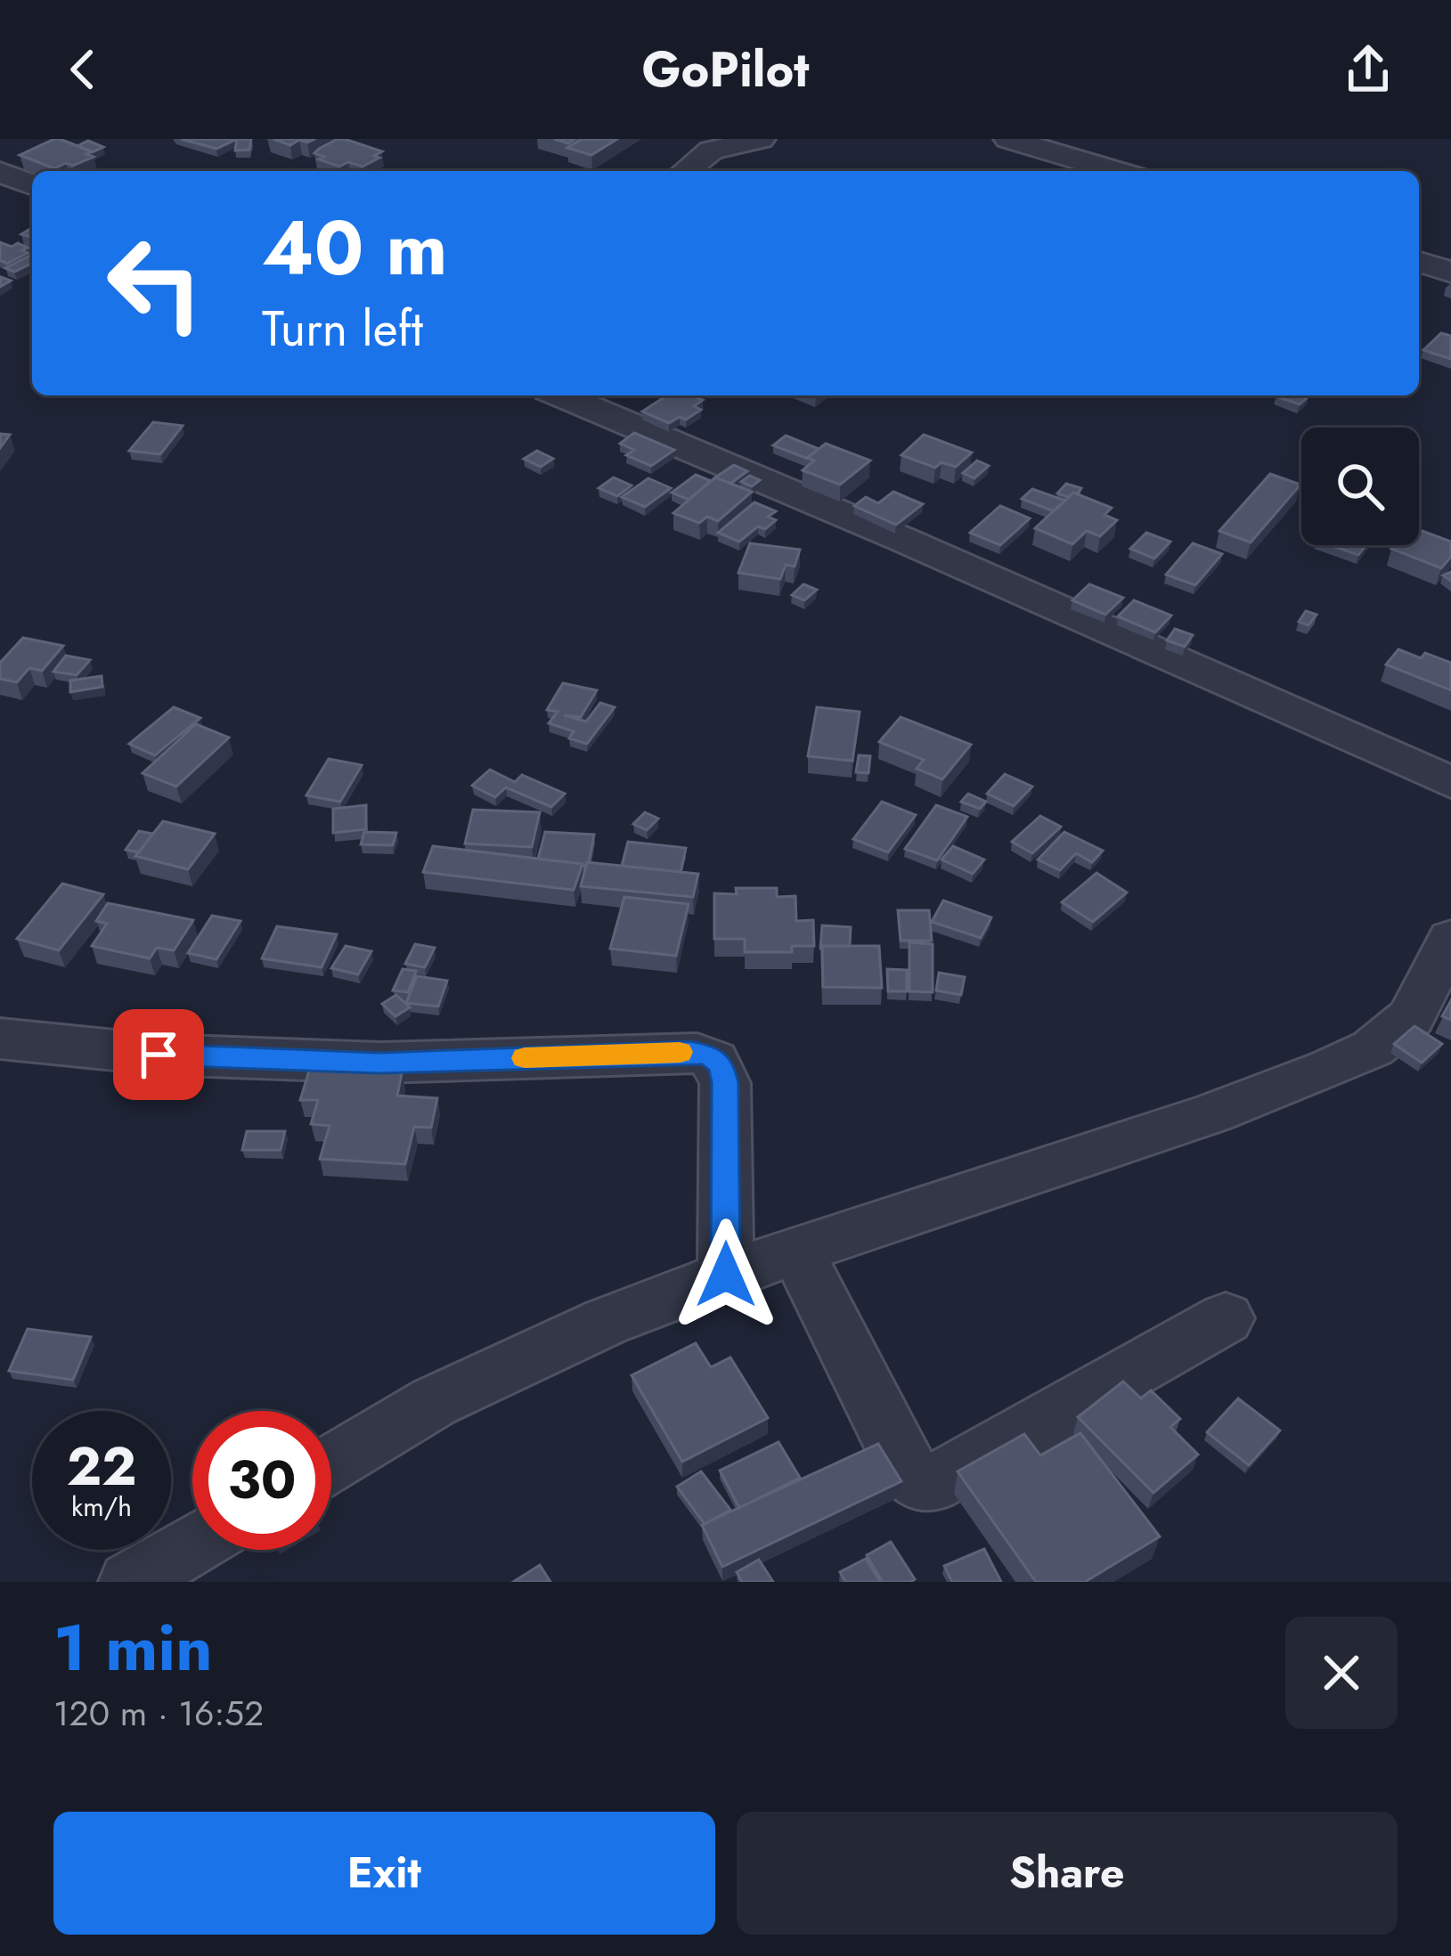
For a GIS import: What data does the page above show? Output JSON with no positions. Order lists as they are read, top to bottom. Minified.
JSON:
{"page":{"header":"GoPilot","turn":["40 m","Turn left"],"speed":"22 km/h","limit":"30","heading":["1 min","120 m · 16:52"],"buttons":["Exit","Share"]}}
